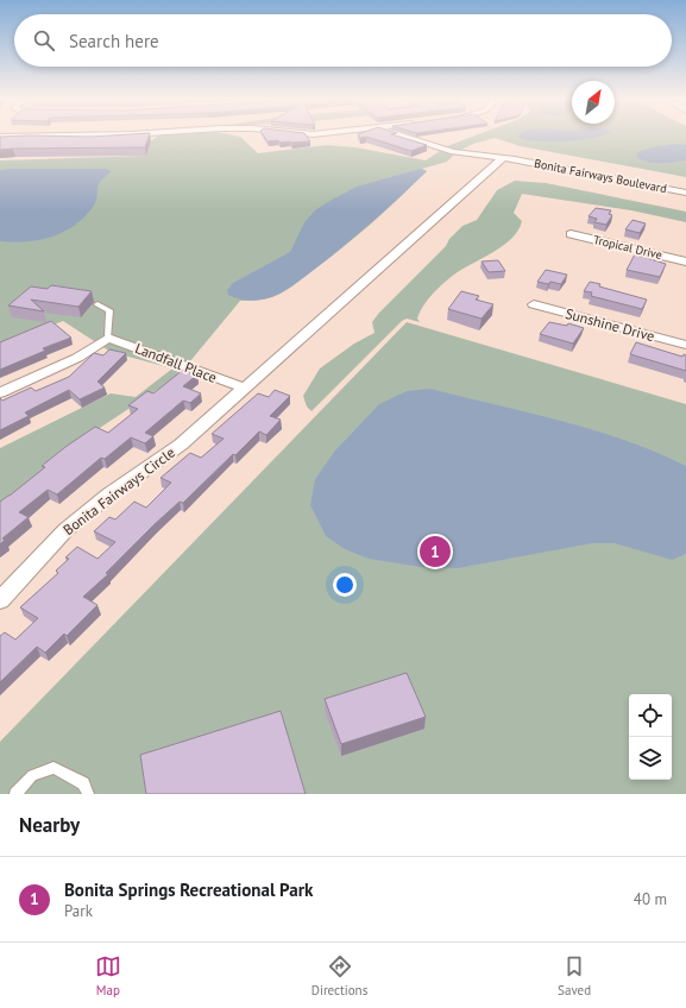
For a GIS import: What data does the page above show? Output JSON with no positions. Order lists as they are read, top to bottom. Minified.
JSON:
{"streets":{"street":["Bonita Fairways Boulevard","Tropical Drive","Sunshine Drive","Landfall Place","Bonita Fairways Circle"]},"crossings":[["Bonita Fairways Boulevard","Bonita Fairways Circle"],["Landfall Place","Bonita Fairways Circle"]],"north":"top right","page":{"search":"Search here","pins":"1","heading":"Nearby","list":[{"mark":"1","name":"Bonita Springs Recreational Park","note":"Park","value":"40 m"}],"nav":["Map","Directions","Saved"]}}
